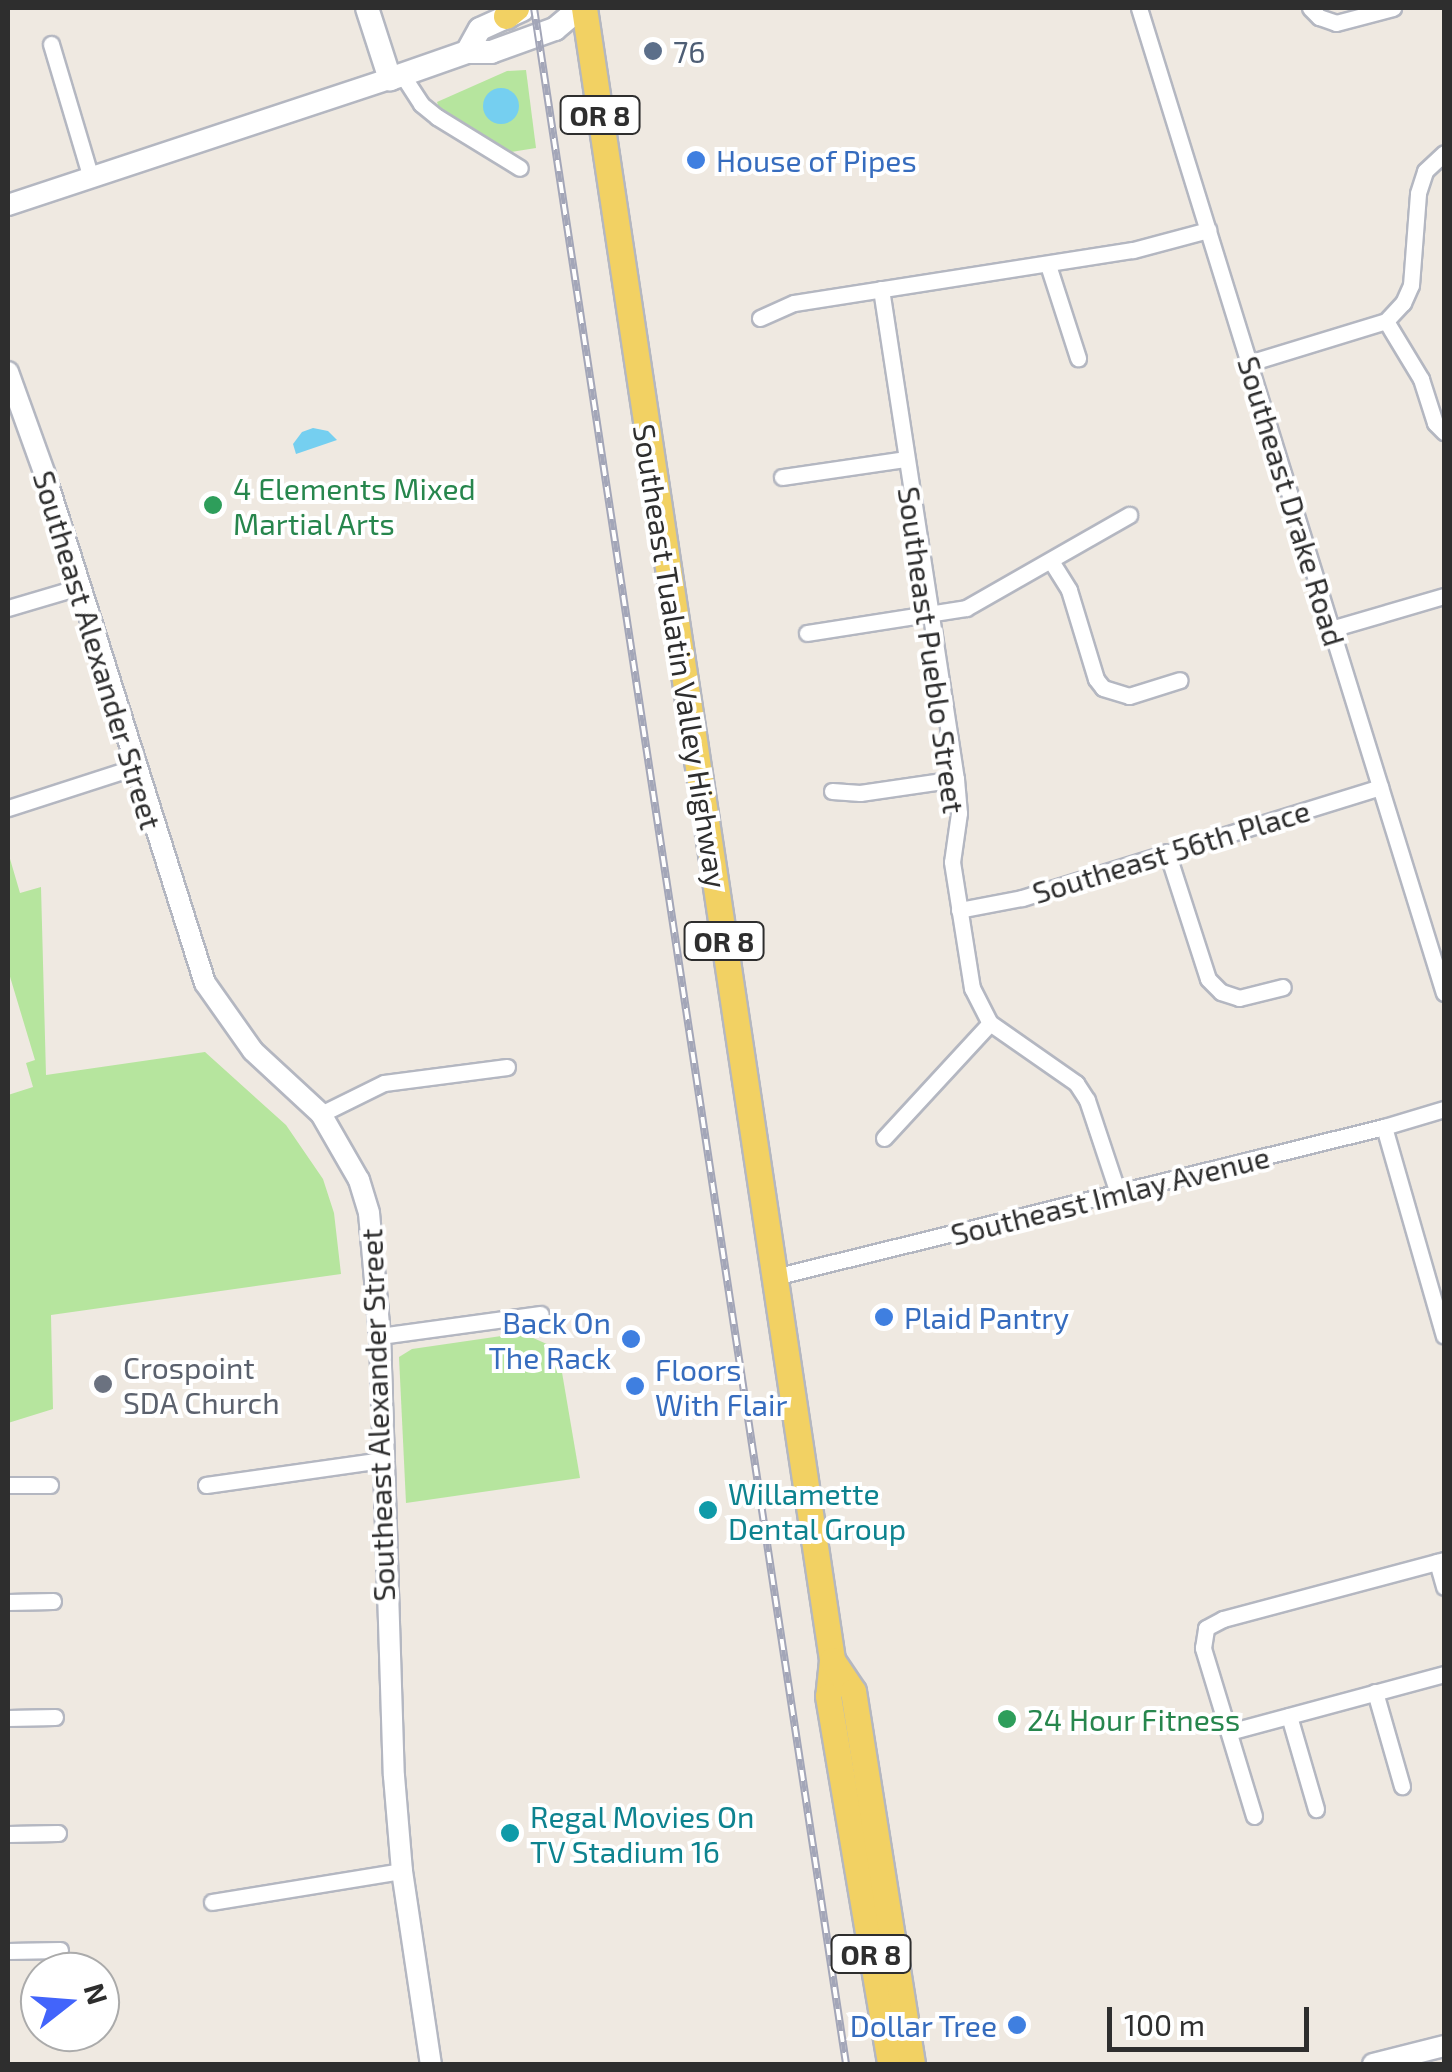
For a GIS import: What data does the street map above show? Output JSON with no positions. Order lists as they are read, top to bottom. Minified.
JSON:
{"streets":{"main road":["OR 8","Southeast Tualatin Valley Highway"],"street":["Southeast Drake Road","Southeast Alexander Street","Southeast Pueblo Street","Southeast 56th Place","Southeast Imlay Avenue"]},"crossings":[["Southeast Drake Road","Southeast 56th Place"],["Southeast Pueblo Street","Southeast 56th Place"],["Southeast Tualatin Valley Highway","Southeast Imlay Avenue"]],"places":["76","House of Pipes","4 Elements Mixed Martial Arts","Plaid Pantry","Back On The Rack","Crospoint SDA Church","Floors With Flair","Willamette Dental Group","24 Hour Fitness","Regal Movies On TV Stadium 16","Dollar Tree"],"scale_bar":"100 m","north":"right"}
